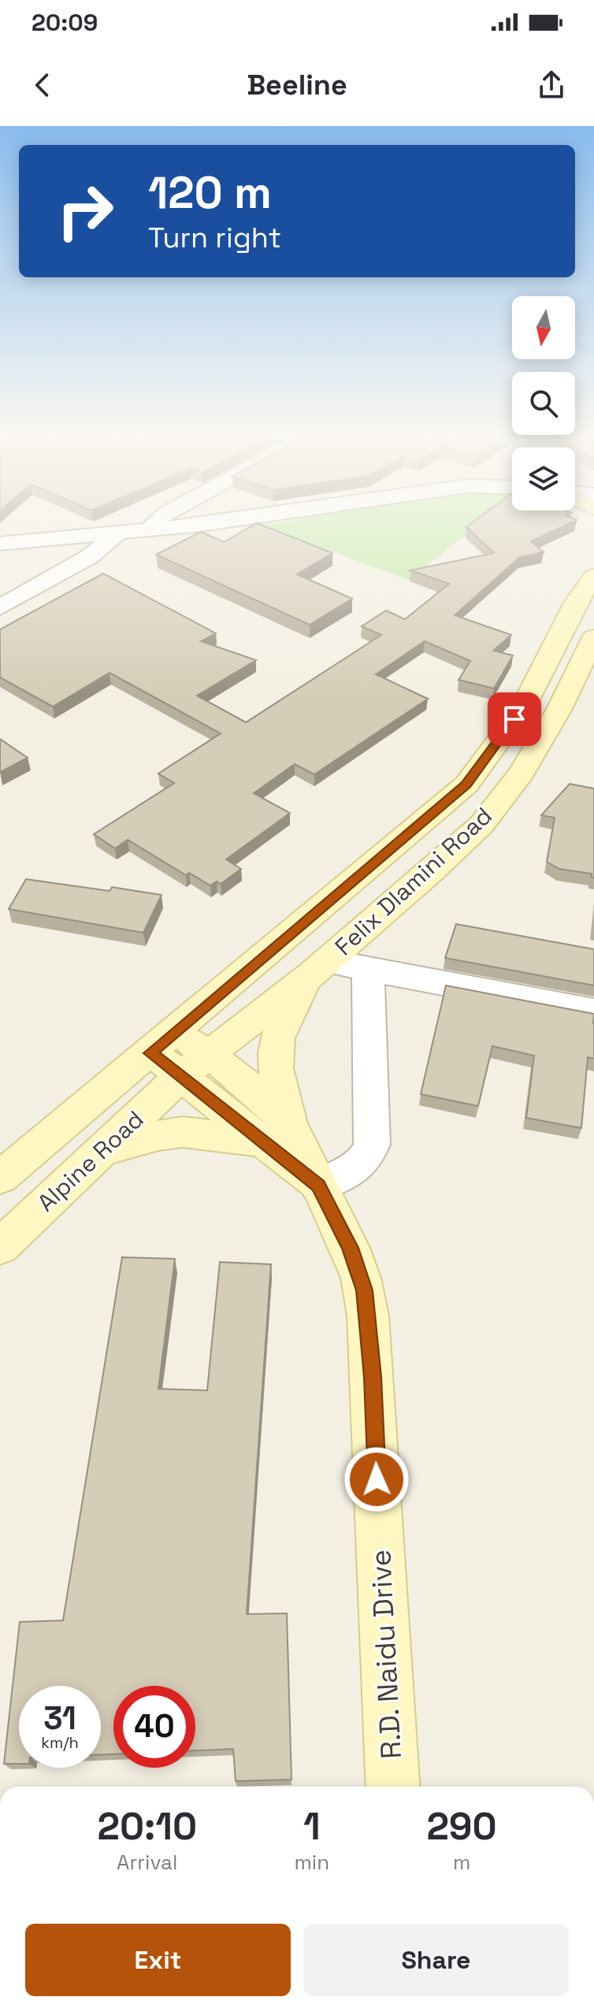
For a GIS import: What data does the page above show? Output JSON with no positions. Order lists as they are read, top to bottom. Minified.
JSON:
{"streets":{"main road":["Felix Dlamini Road","Alpine Road","R.D. Naidu Drive"]},"crossings":[["Felix Dlamini Road","Alpine Road"],["Felix Dlamini Road","R.D. Naidu Drive"],["Alpine Road","R.D. Naidu Drive"]],"north":"bottom","page":{"status":"20:09","header":"Beeline","turn":["120 m","Turn right"],"speed":"31 km/h","limit":"40","eta":["20:10","Arrival","1","min","290","m"],"buttons":["Exit","Share"]}}
